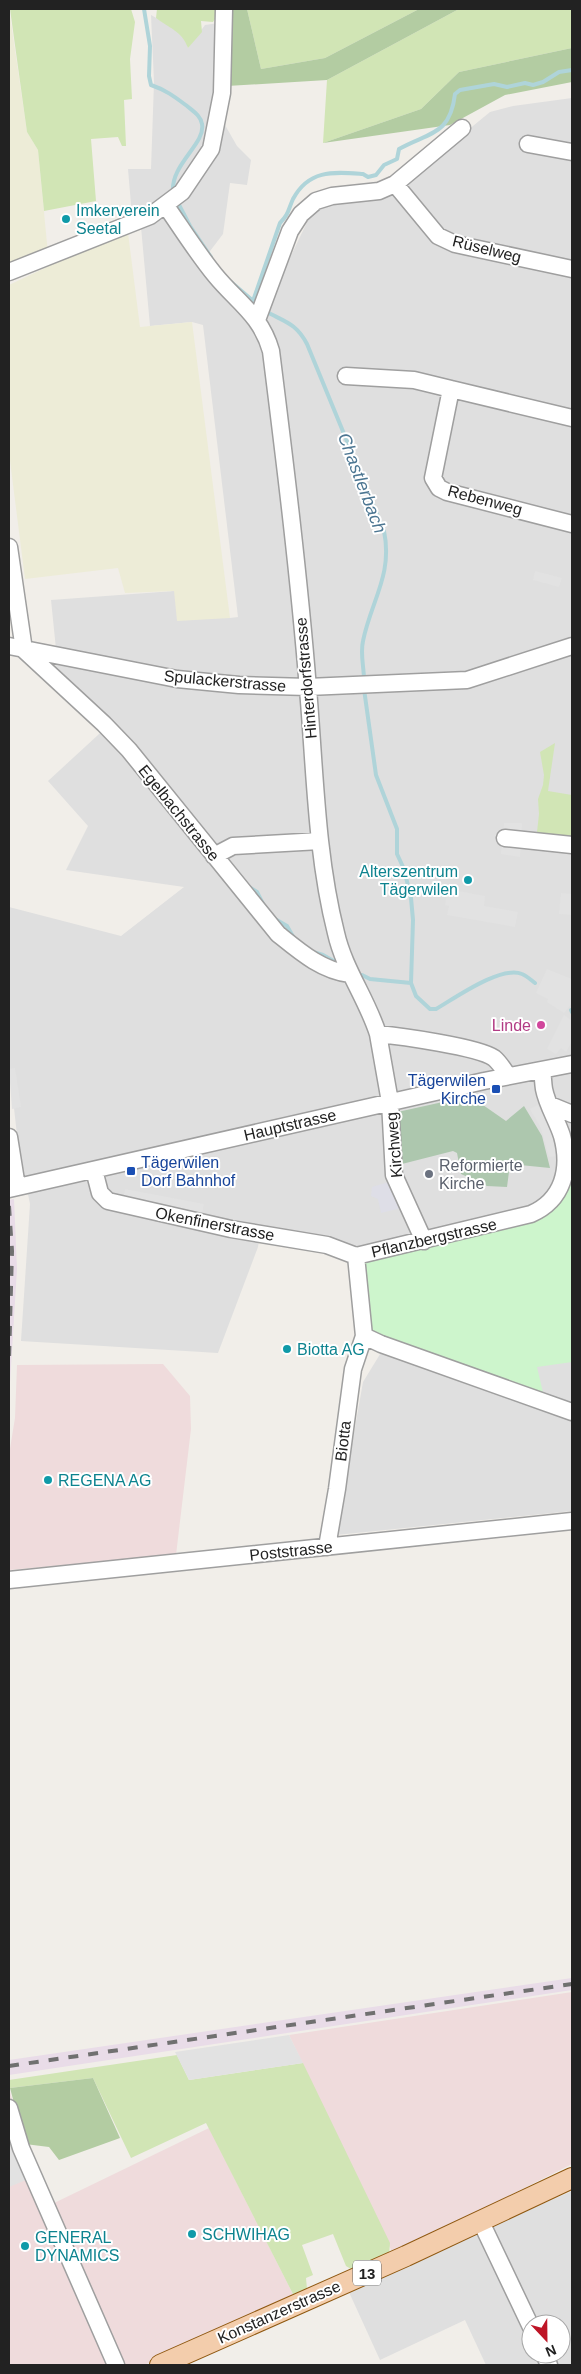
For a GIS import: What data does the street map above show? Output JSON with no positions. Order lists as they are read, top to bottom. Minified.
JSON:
{"streets":{"main road":["13","Konstanzerstrasse"],"street":["Rüselweg","Rebenweg","Hinterdorfstrasse","Spulackerstrasse","Egelbachstrasse","Hauptstrasse","Kirchweg","Okenfinerstrasse","Pflanzbergstrasse","Biotta","Poststrasse"]},"crossings":[["Hinterdorfstrasse","Spulackerstrasse"],["Hinterdorfstrasse","Egelbachstrasse"],["Hinterdorfstrasse","Kirchweg"],["Spulackerstrasse","Egelbachstrasse"],["Hauptstrasse","Kirchweg"],["Hauptstrasse","Okenfinerstrasse"],["Hauptstrasse","Pflanzbergstrasse"],["Kirchweg","Pflanzbergstrasse"],["Okenfinerstrasse","Pflanzbergstrasse"],["Pflanzbergstrasse","Biotta"],["Biotta","Poststrasse"]],"water":["Chastlerbach"],"places":{"other":["Imkerverein Seetal","Alterszentrum Tägerwilen","Linde","Reformierte Kirche","Biotta AG","REGENA AG","SCHWIHAG","GENERAL DYNAMICS"],"transit":["Tägerwilen Kirche","Tägerwilen Dorf Bahnhof"]},"north":"bottom"}
